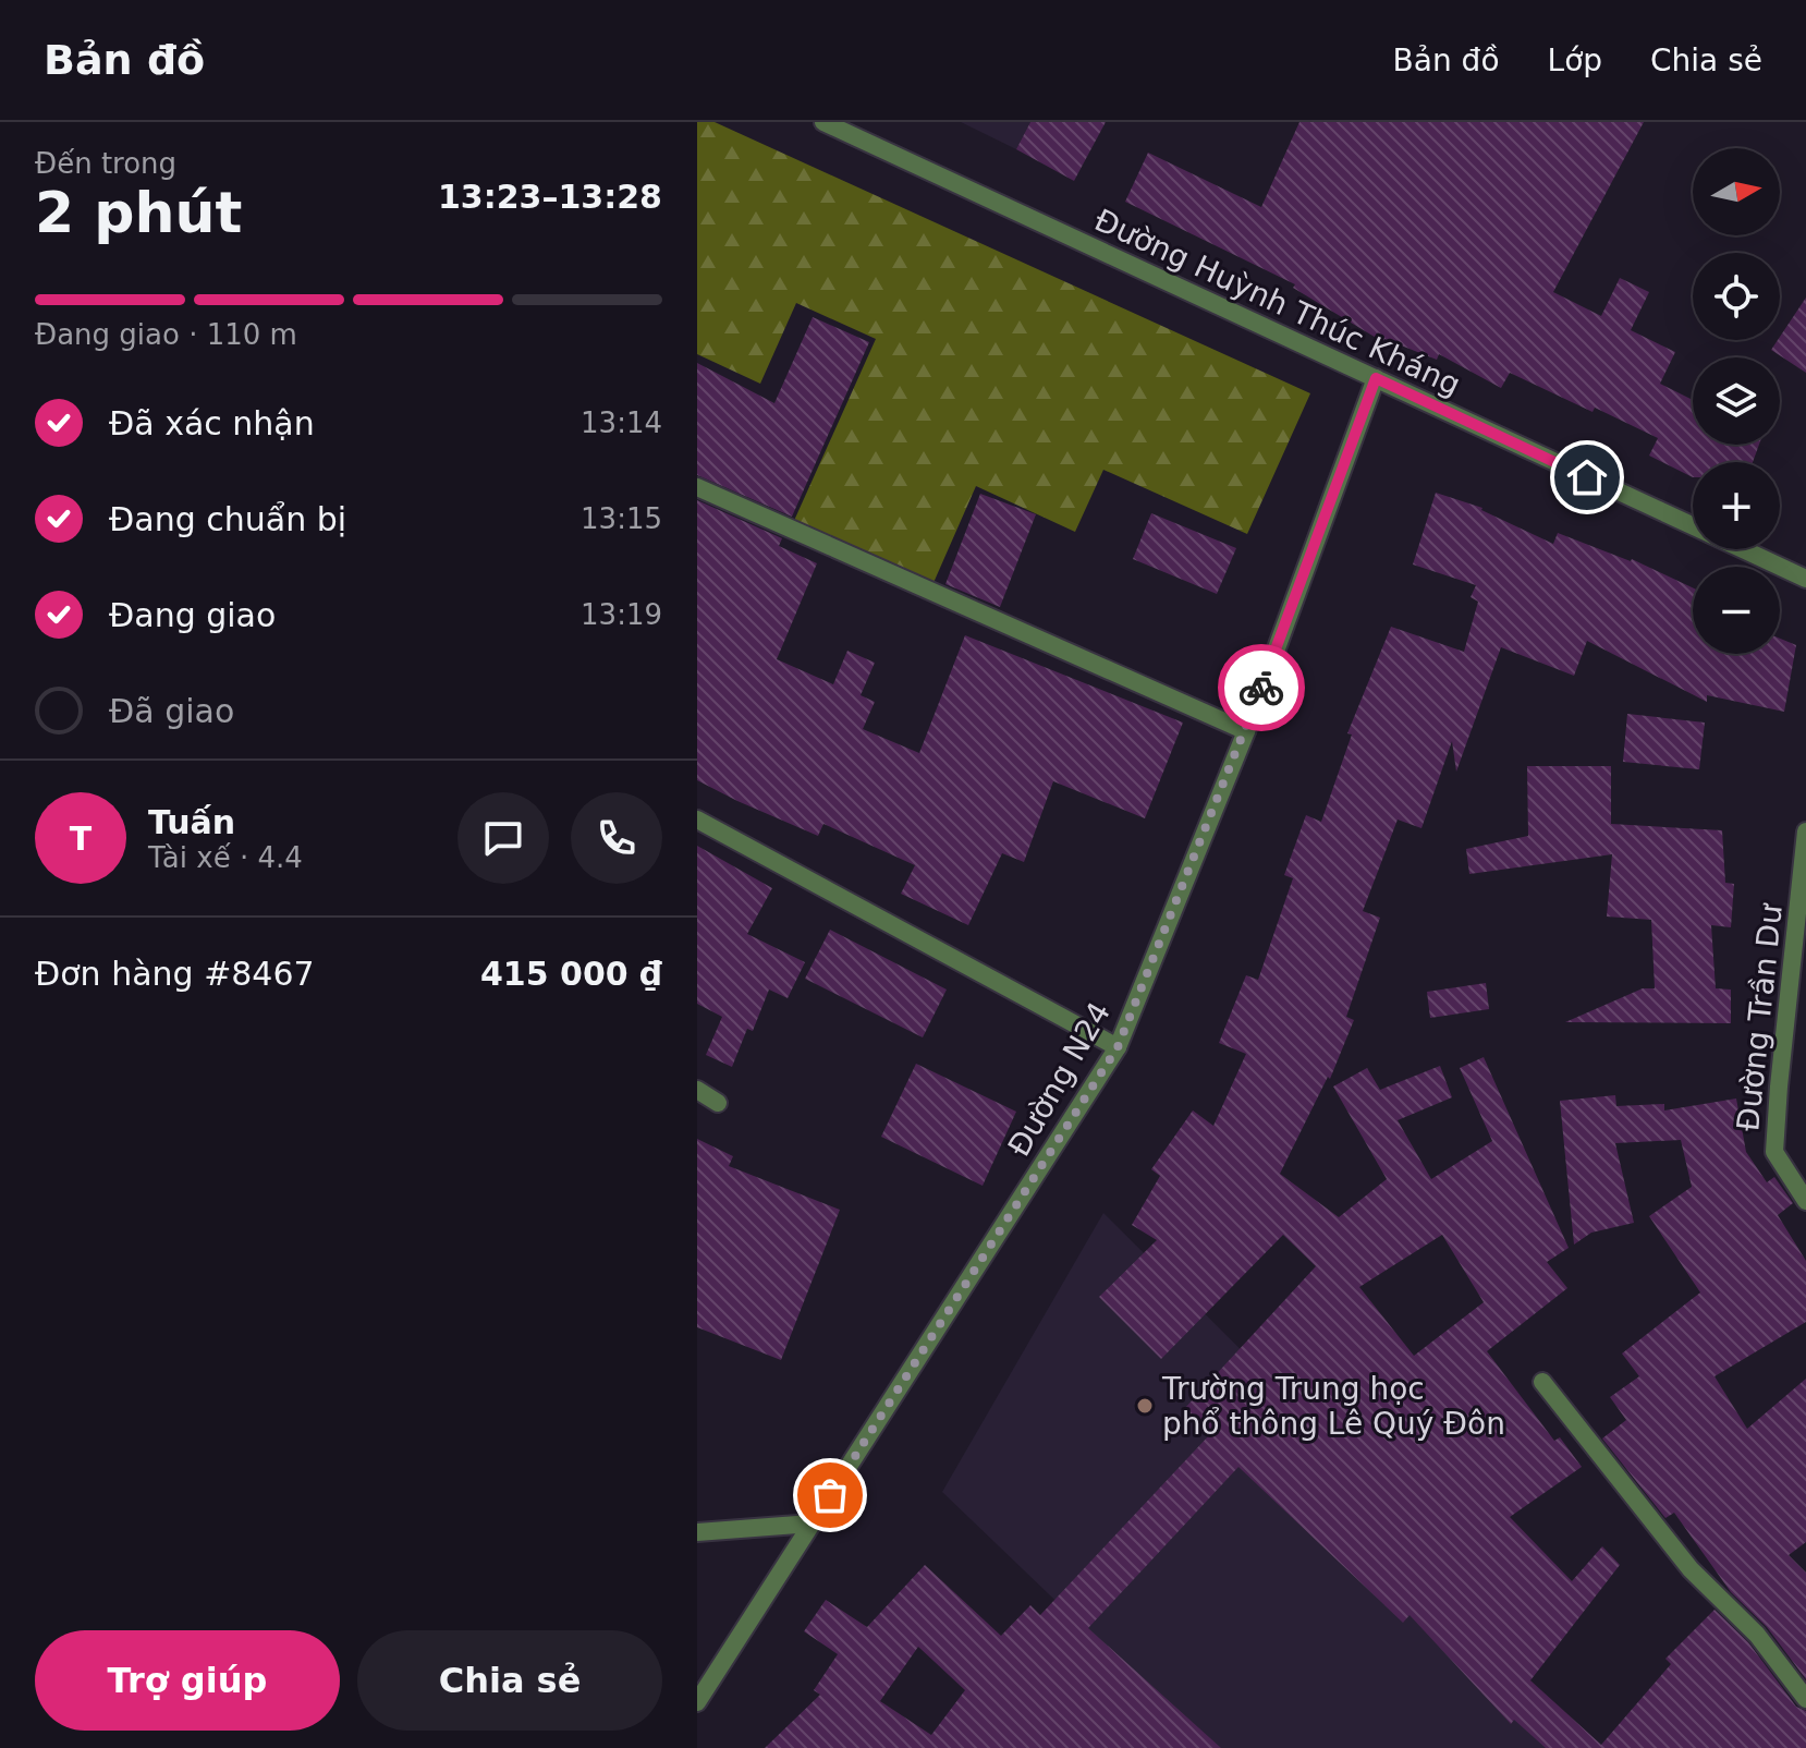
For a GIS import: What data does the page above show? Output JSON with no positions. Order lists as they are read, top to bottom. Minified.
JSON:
{"streets":{"street":["Đường Huỳnh Thúc Kháng","Đường Trần Dư","Đường N24"]},"crossings":[["Đường Huỳnh Thúc Kháng","Đường N24"]],"places":["Trường Trung học phổ thông Lê Quý Đôn"],"north":"right","page":{"header":"Bản đồ","nav":["Bản đồ","Lớp","Chia sẻ"],"heading":["2 phút","Đến trong","13:23–13:28"],"panel":["Tuấn","Tài xế · 4.4","Đơn hàng #8467","415 000 ₫"],"map_buttons":["+","−"],"bar":"Đang giao · 110 m","list":[["Đã xác nhận","13:14"],["Đang chuẩn bị","13:15"],["Đang giao","13:19"],"Đã giao"],"round":"T","buttons":["Trợ giúp","Chia sẻ"]}}
